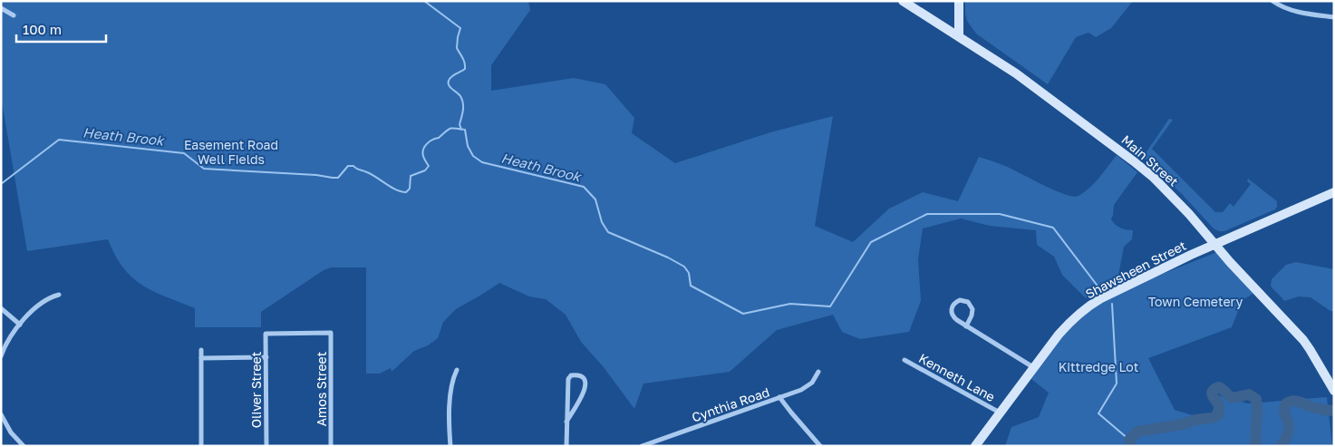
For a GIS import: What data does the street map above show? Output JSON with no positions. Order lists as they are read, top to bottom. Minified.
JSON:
{"streets":{"main road":["Main Street","Shawsheen Street"],"street":["Kenneth Lane","Amos Street","Oliver Street","Cynthia Road"]},"crossings":[["Main Street","Shawsheen Street"],["Shawsheen Street","Kenneth Lane"],["Amos Street","Oliver Street"]],"water":["Heath Brook"],"parks":["Easement Road Well Fields","Town Cemetery","Kittredge Lot"],"scale_bar":"100 m"}
